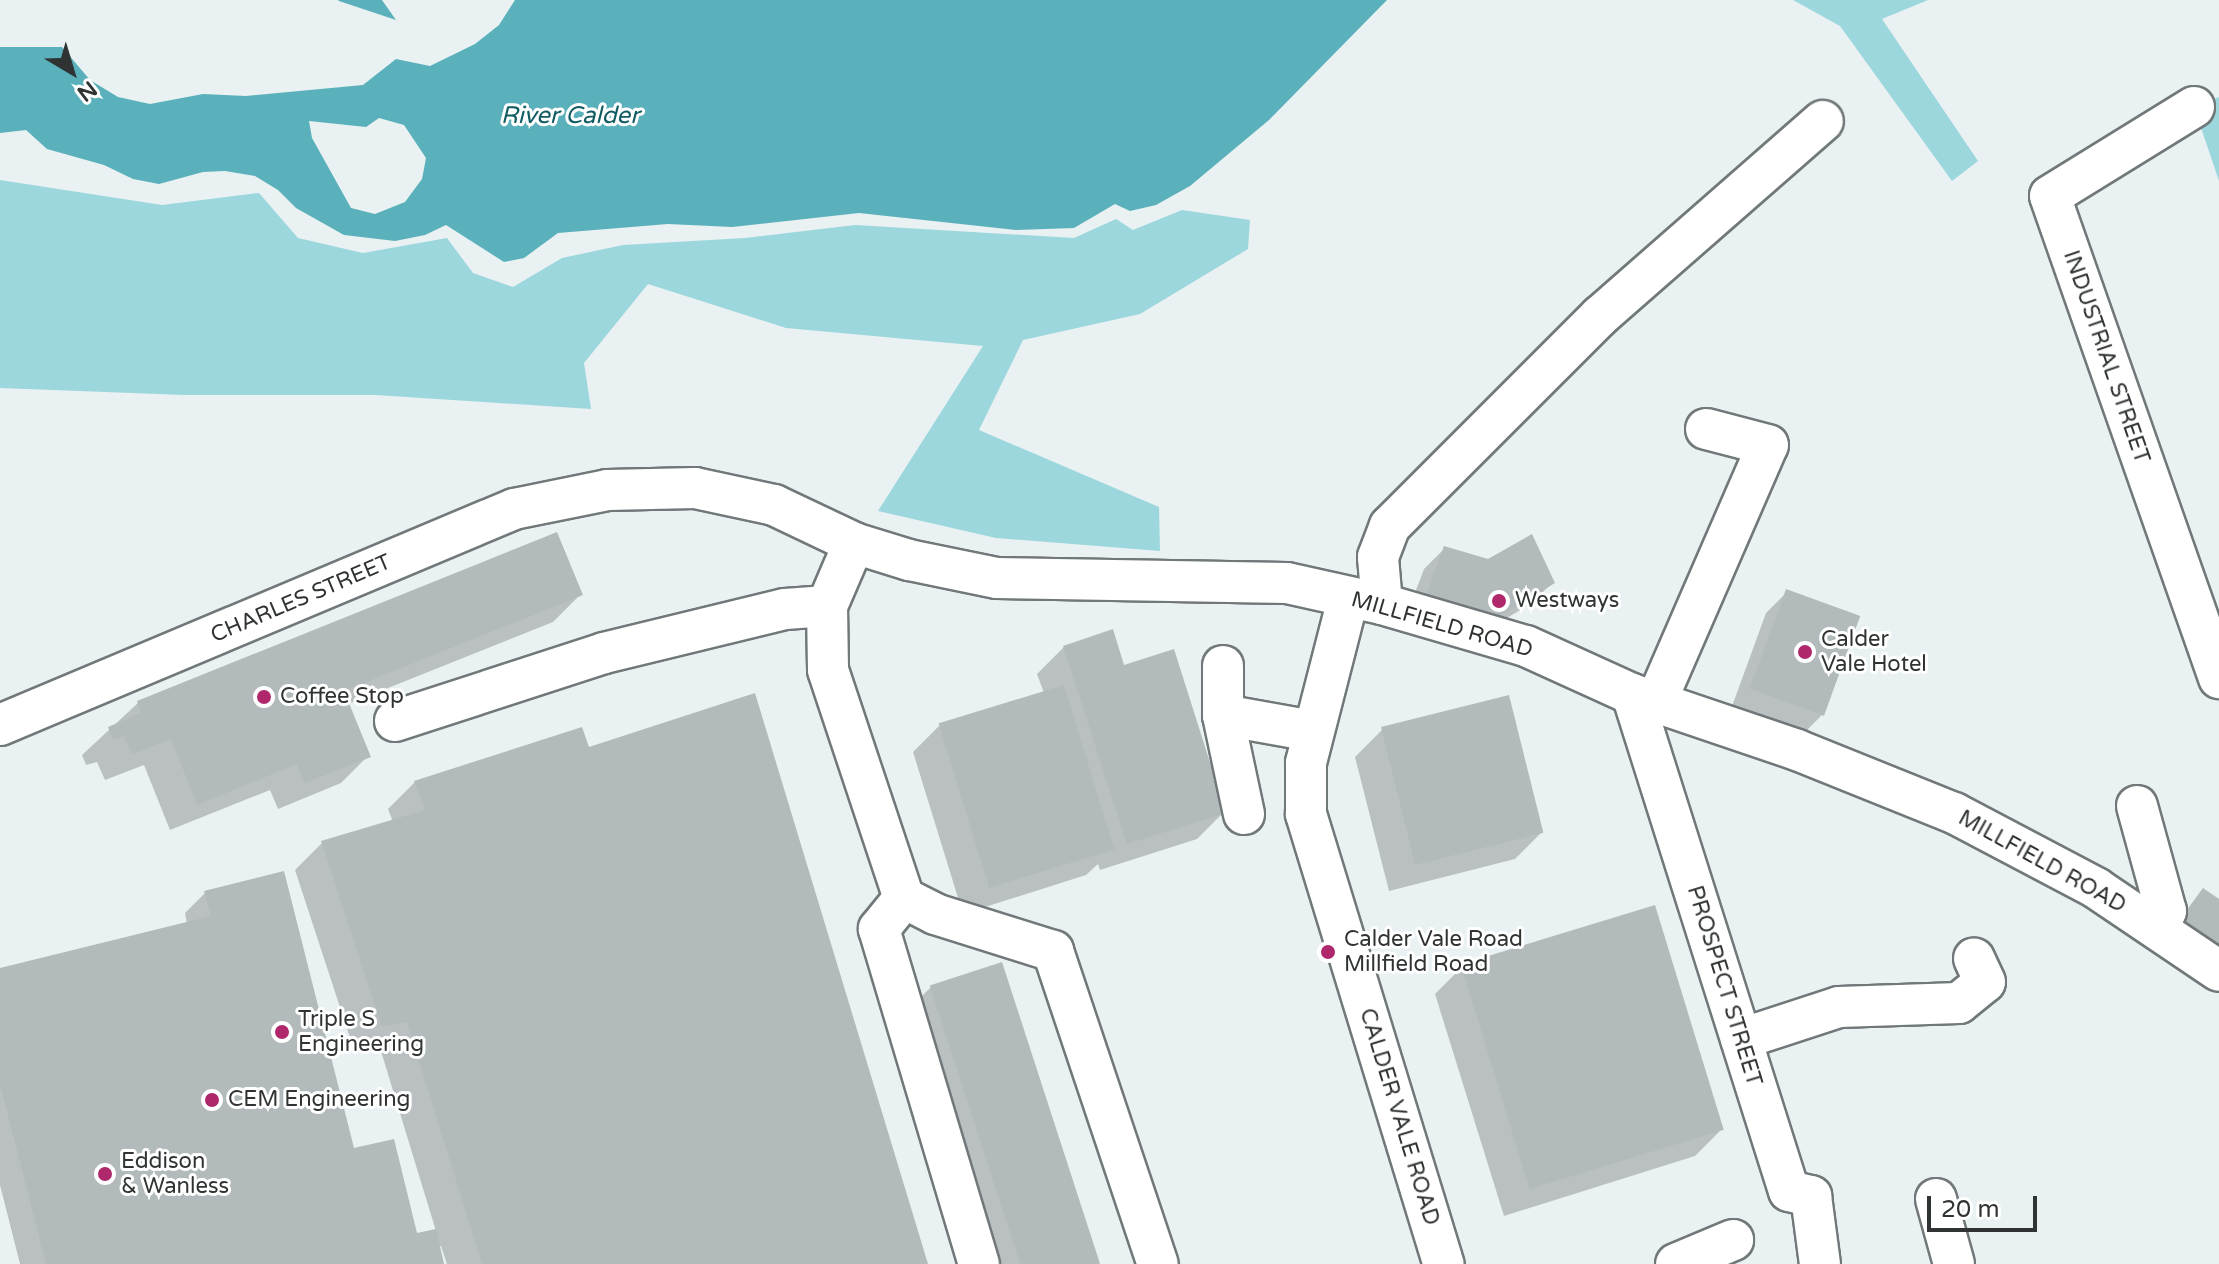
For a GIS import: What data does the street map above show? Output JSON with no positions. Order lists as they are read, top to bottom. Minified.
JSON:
{"streets":{"street":["INDUSTRIAL STREET","CHARLES STREET","MILLFIELD ROAD","PROSPECT STREET","CALDER VALE ROAD"]},"crossings":[["CHARLES STREET","MILLFIELD ROAD"],["MILLFIELD ROAD","PROSPECT STREET"],["MILLFIELD ROAD","CALDER VALE ROAD"]],"water":["River Calder"],"places":["Westways","Calder Vale Hotel","Coffee Stop","Calder Vale Road Millfield Road","Triple S Engineering","CEM Engineering","Eddison & Wanless"],"scale_bar":"20 m","north":"bottom right"}
